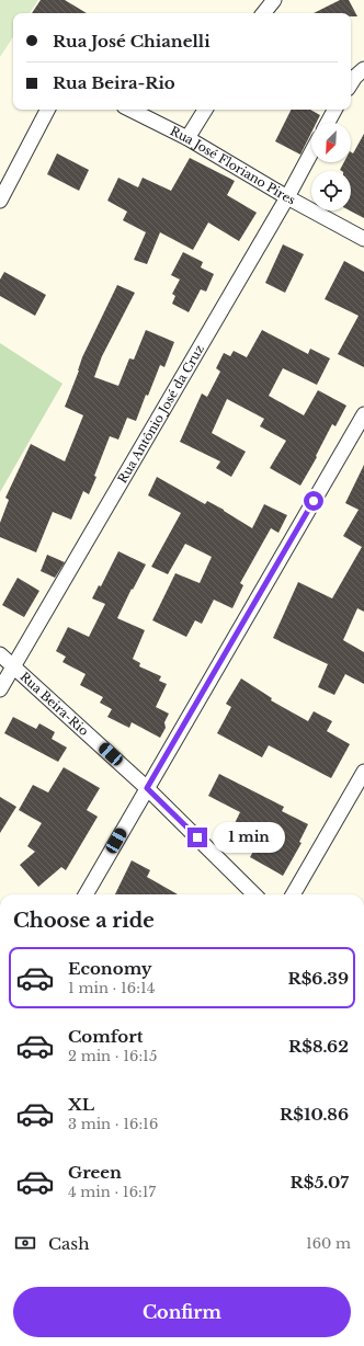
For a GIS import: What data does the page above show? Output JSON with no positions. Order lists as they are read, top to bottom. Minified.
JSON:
{"streets":{"street":["Rua José Floriano Pires","Rua Antônio José da Cruz","Rua Beira-Rio"]},"crossings":[["Rua José Floriano Pires","Rua Antônio José da Cruz"],["Rua Antônio José da Cruz","Rua Beira-Rio"]],"north":"bottom left","page":{"banner":["Rua José Chianelli","Rua Beira-Rio"],"bubble":"1 min","heading":"Choose a ride","list":[{"name":"Economy","note":"1 min · 16:14","value":"R$6.39"},{"name":"Comfort","note":"2 min · 16:15","value":"R$8.62"},{"name":"XL","note":"3 min · 16:16","value":"R$10.86"},{"name":"Green","note":"4 min · 16:17","value":"R$5.07"}],"pay":["Cash","160 m"],"buttons":"Confirm"}}
